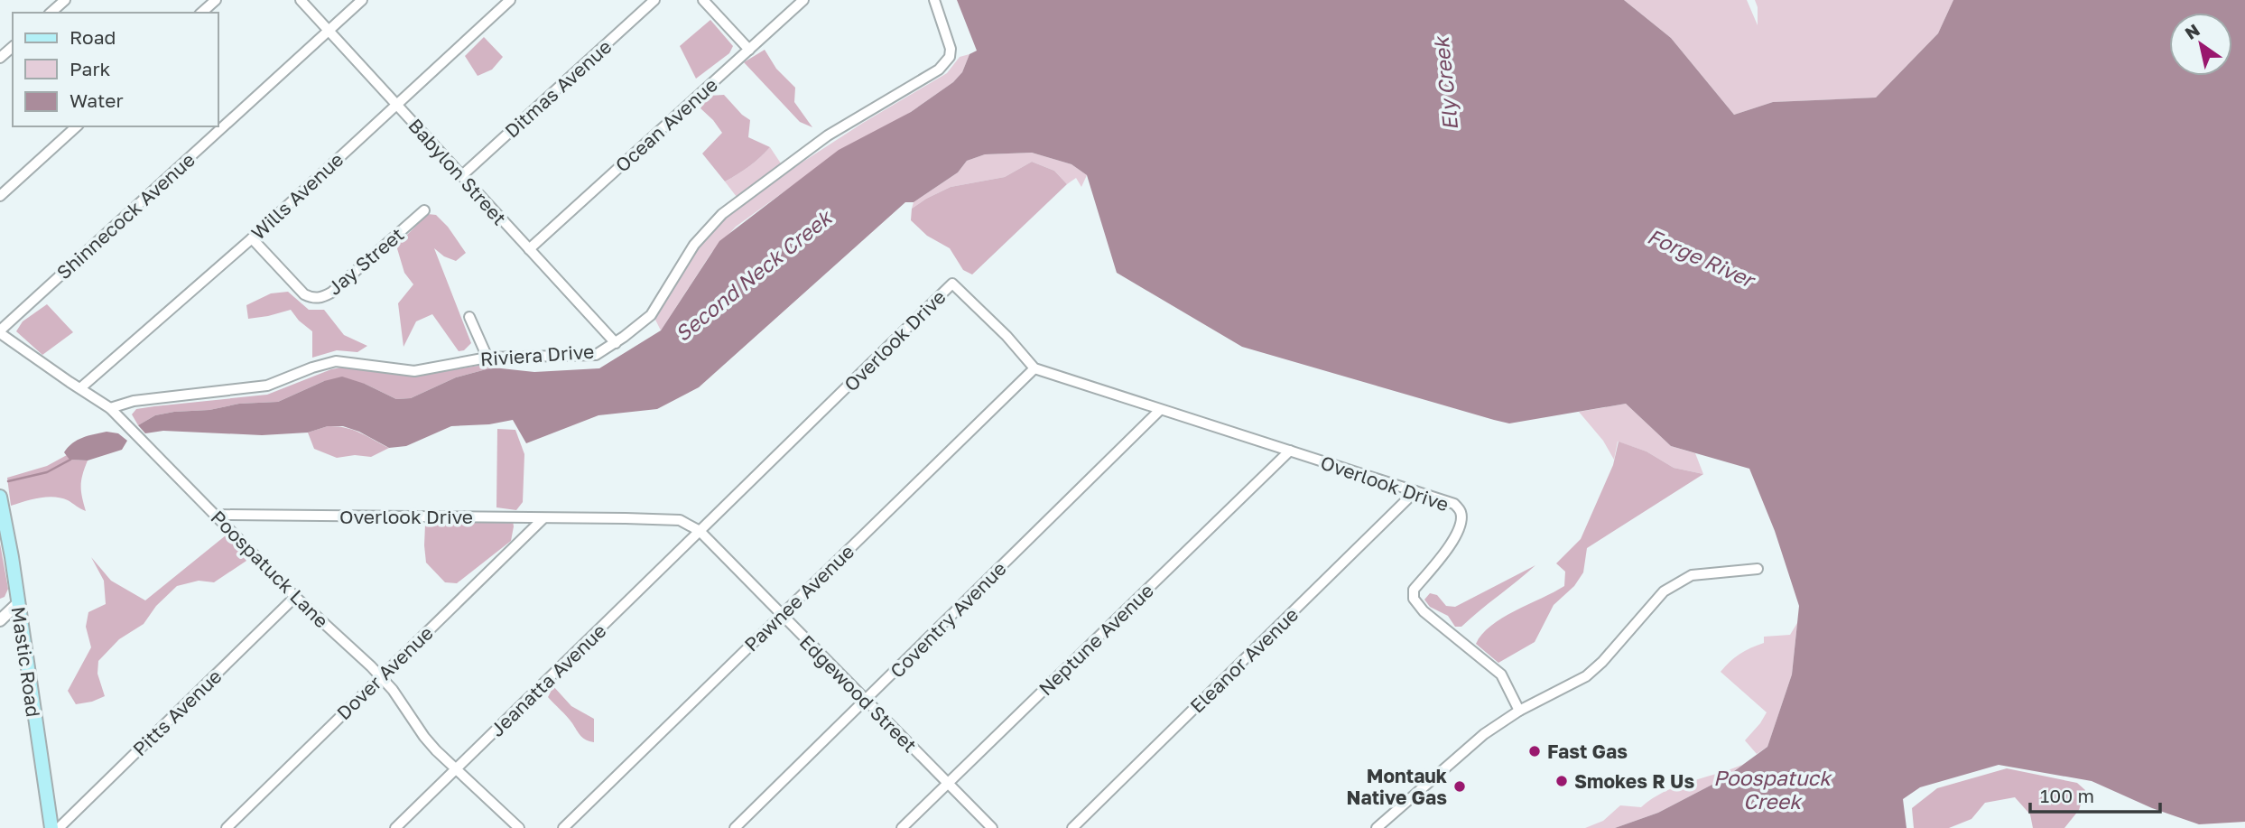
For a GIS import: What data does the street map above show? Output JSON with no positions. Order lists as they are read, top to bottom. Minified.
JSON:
{"streets":{"main road":["Mastic Road"],"street":["Ditmas Avenue","Ocean Avenue","Babylon Street","Wills Avenue","Shinnecock Avenue","Jay Street","Overlook Drive","Riviera Drive","Poospatuck Lane","Pawnee Avenue","Coventry Avenue","Neptune Avenue","Eleanor Avenue","Dover Avenue","Jeanatta Avenue","Edgewood Street","Pitts Avenue"]},"crossings":[["Ditmas Avenue","Babylon Street"],["Ocean Avenue","Babylon Street"],["Babylon Street","Wills Avenue"],["Babylon Street","Shinnecock Avenue"],["Babylon Street","Riviera Drive"],["Wills Avenue","Jay Street"],["Wills Avenue","Poospatuck Lane"],["Shinnecock Avenue","Poospatuck Lane"],["Overlook Drive","Poospatuck Lane"],["Overlook Drive","Pawnee Avenue"],["Overlook Drive","Coventry Avenue"],["Overlook Drive","Neptune Avenue"],["Overlook Drive","Eleanor Avenue"],["Overlook Drive","Dover Avenue"],["Overlook Drive","Jeanatta Avenue"],["Overlook Drive","Edgewood Street"],["Riviera Drive","Poospatuck Lane"],["Poospatuck Lane","Dover Avenue"],["Poospatuck Lane","Jeanatta Avenue"],["Poospatuck Lane","Pitts Avenue"],["Pawnee Avenue","Edgewood Street"],["Coventry Avenue","Edgewood Street"],["Neptune Avenue","Edgewood Street"],["Jeanatta Avenue","Edgewood Street"]],"water":["Ely Creek","Forge River","Second Neck Creek","Poospatuck Creek"],"places":["Fast Gas","Smokes R Us","Montauk Native Gas"],"legend":["Road","Park","Water"],"scale_bar":"100 m","north":"top left"}
